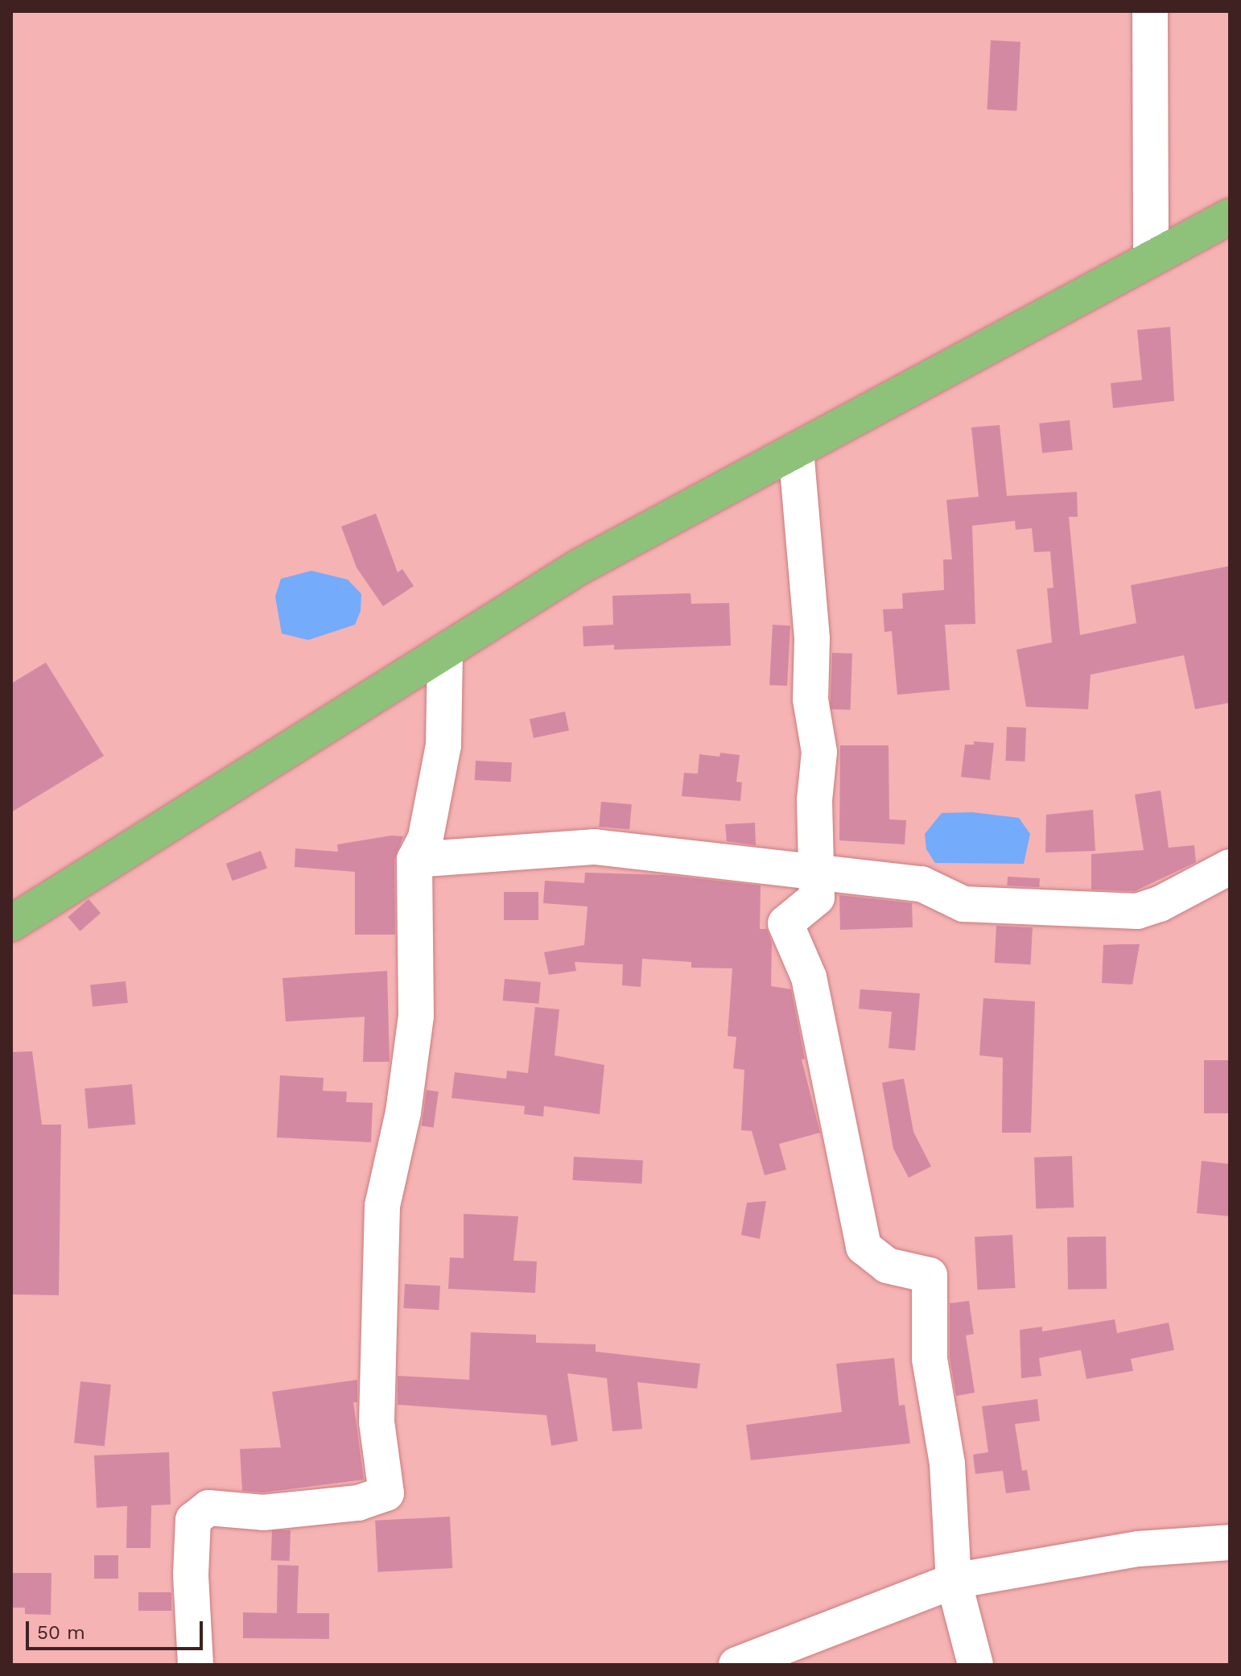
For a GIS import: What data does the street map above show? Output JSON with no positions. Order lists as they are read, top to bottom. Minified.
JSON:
{"scale_bar":"50 m"}
